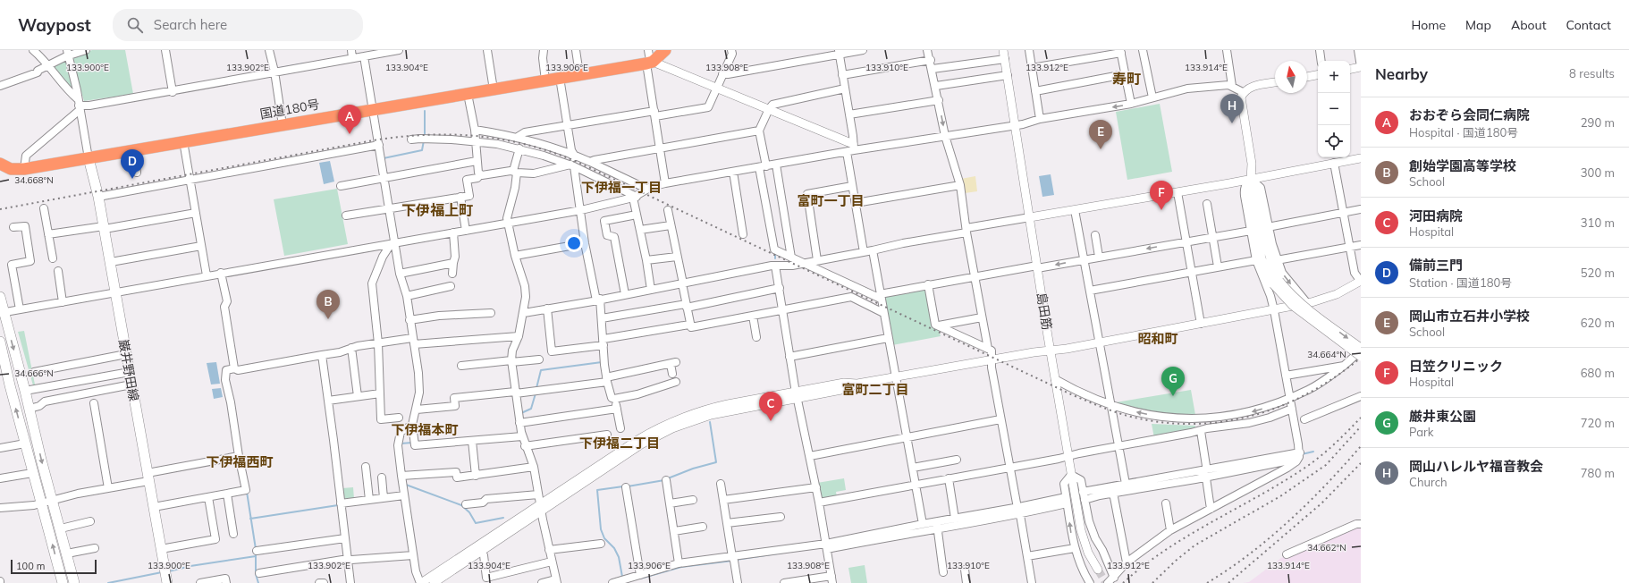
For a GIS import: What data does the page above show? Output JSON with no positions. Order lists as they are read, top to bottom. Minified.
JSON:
{"streets":{"highway":["国道180号"],"main road":["巌井野田線"],"street":["島田筋"]},"crossings":[["国道180号","巌井野田線"]],"districts":["寿町","下伊福一丁目","富町一丁目","下伊福上町","昭和町","富町二丁目","下伊福本町","下伊福二丁目","下伊福西町"],"scale_bar":"100 m","north":"top","page":{"header":"Waypost","search":"Search here","nav":["Home","Map","About","Contact"],"heading":["Nearby","8 results"],"map_buttons":["+","−"],"pins":["H","A","E","D","F","B","G","C"],"list":[{"mark":"A","name":"おおぞら会同仁病院","note":"Hospital · 国道180号","value":"290 m"},{"mark":"B","name":"創始学園高等学校","note":"School","value":"300 m"},{"mark":"C","name":"河田病院","note":"Hospital","value":"310 m"},{"mark":"D","name":"備前三門","note":"Station · 国道180号","value":"520 m"},{"mark":"E","name":"岡山市立石井小学校","note":"School","value":"620 m"},{"mark":"F","name":"日笠クリニック","note":"Hospital","value":"680 m"},{"mark":"G","name":"厳井東公園","note":"Park","value":"720 m"},{"mark":"H","name":"岡山ハレルヤ福音教会","note":"Church","value":"780 m"}],"scale":"100 m"},"coordinates":["133.900°E","133.902°E","133.904°E","133.906°E","133.908°E","133.910°E","133.912°E","133.914°E","34.668°N","34.664°N","34.666°N","34.662°N"]}
